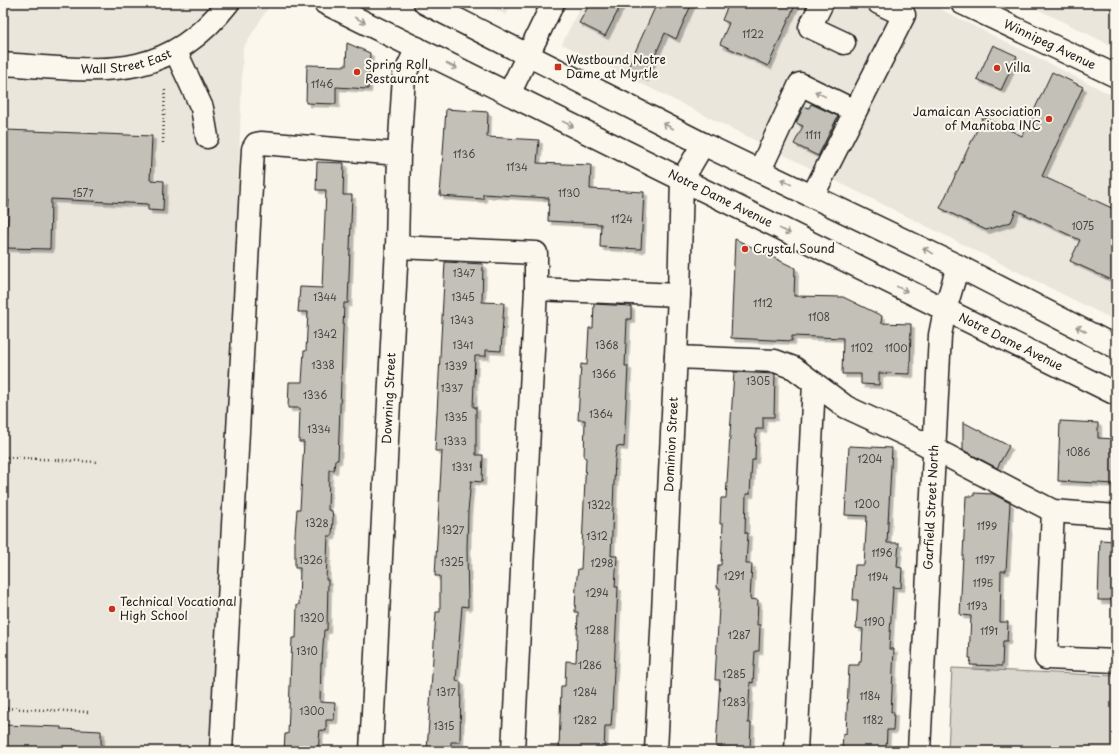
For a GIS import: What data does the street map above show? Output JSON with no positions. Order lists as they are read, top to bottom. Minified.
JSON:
{"streets":{"street":["Winnipeg Avenue","Wall Street East","Notre Dame Avenue","Downing Street","Dominion Street","Garfield Street North"]},"crossings":[["Notre Dame Avenue","Downing Street"],["Notre Dame Avenue","Dominion Street"],["Notre Dame Avenue","Garfield Street North"]],"places":{"transit":["Westbound Notre Dame at Myrtle"],"other":["Villa","Spring Roll Restaurant","Jamaican Association of Manitoba INC","Crystal Sound","Technical Vocational High School"]},"house_numbers":["1122","1146","1111","1136","1134","1577","1130","1124","1075","1347","1344","1345","1112","1108","1343","1342","1341","1368","1102","1100","1338","1339","1366","1305","1337","1336","1364","1335","1334","1333","1086","1204","1331","1200","1322","1328","1199","1327","1312","1196","1326","1197","1325","1298","1291","1194","1195","1294","1193","1320","1190","1288","1191","1287","1310","1286","1285","1317","1284","1184","1283","1300","1282","1182","1315"]}
